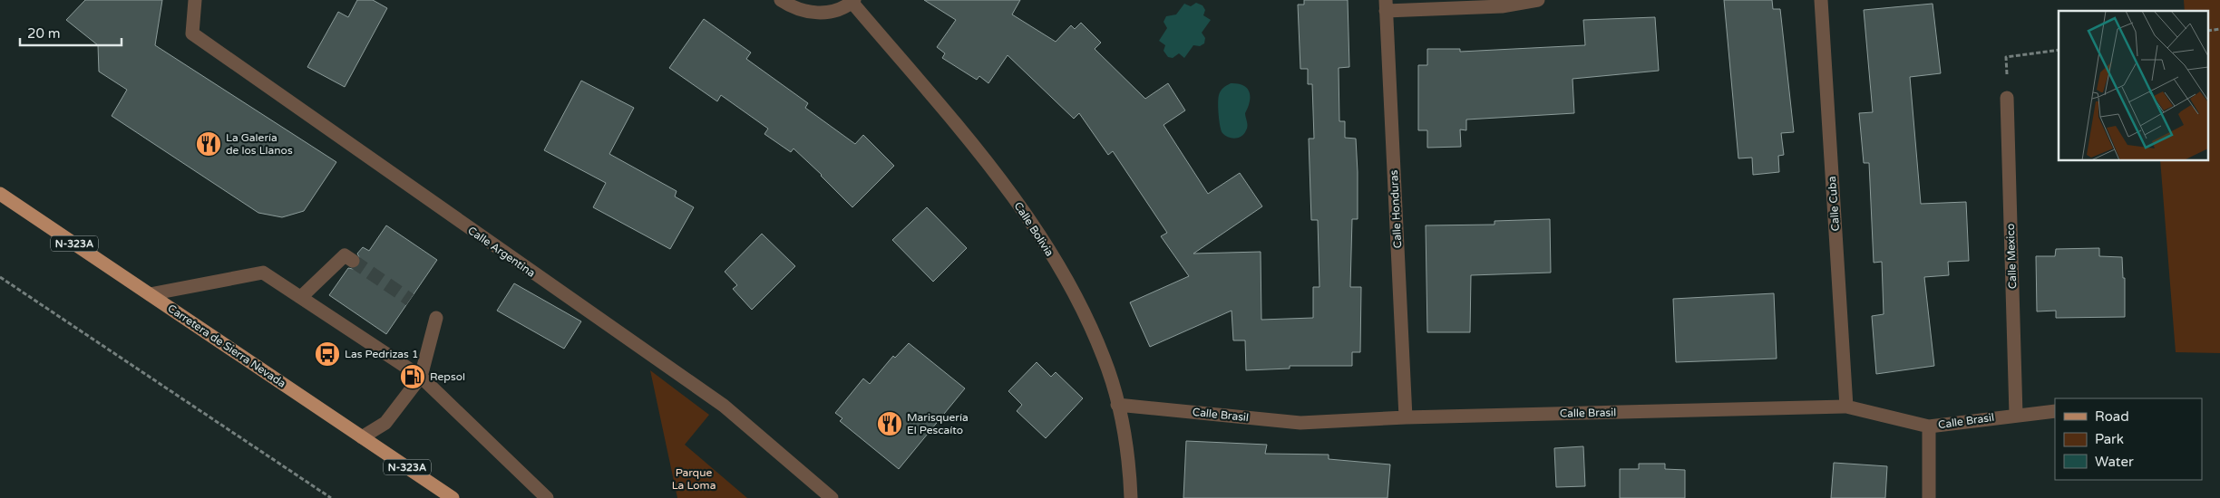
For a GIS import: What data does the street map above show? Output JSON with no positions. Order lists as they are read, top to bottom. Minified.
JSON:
{"streets":{"main road":["N-323A","Carretera de Sierra Nevada"],"street":["Calle Cuba","Calle Honduras","Calle Bolivia","Calle Argentina","Calle Mexico","Calle Brasil"]},"crossings":[["Calle Cuba","Calle Brasil"],["Calle Honduras","Calle Brasil"],["Calle Bolivia","Calle Brasil"],["Calle Mexico","Calle Brasil"]],"parks":["Parque La Loma"],"places":{"restaurant":["La Galería de los Llanos","Marisquería El Pescaíto"],"bus stop":["Las Pedrizas 1"],"fuel station":["Repsol"]},"legend":["Road","Park","Water"],"scale_bar":"20 m"}
